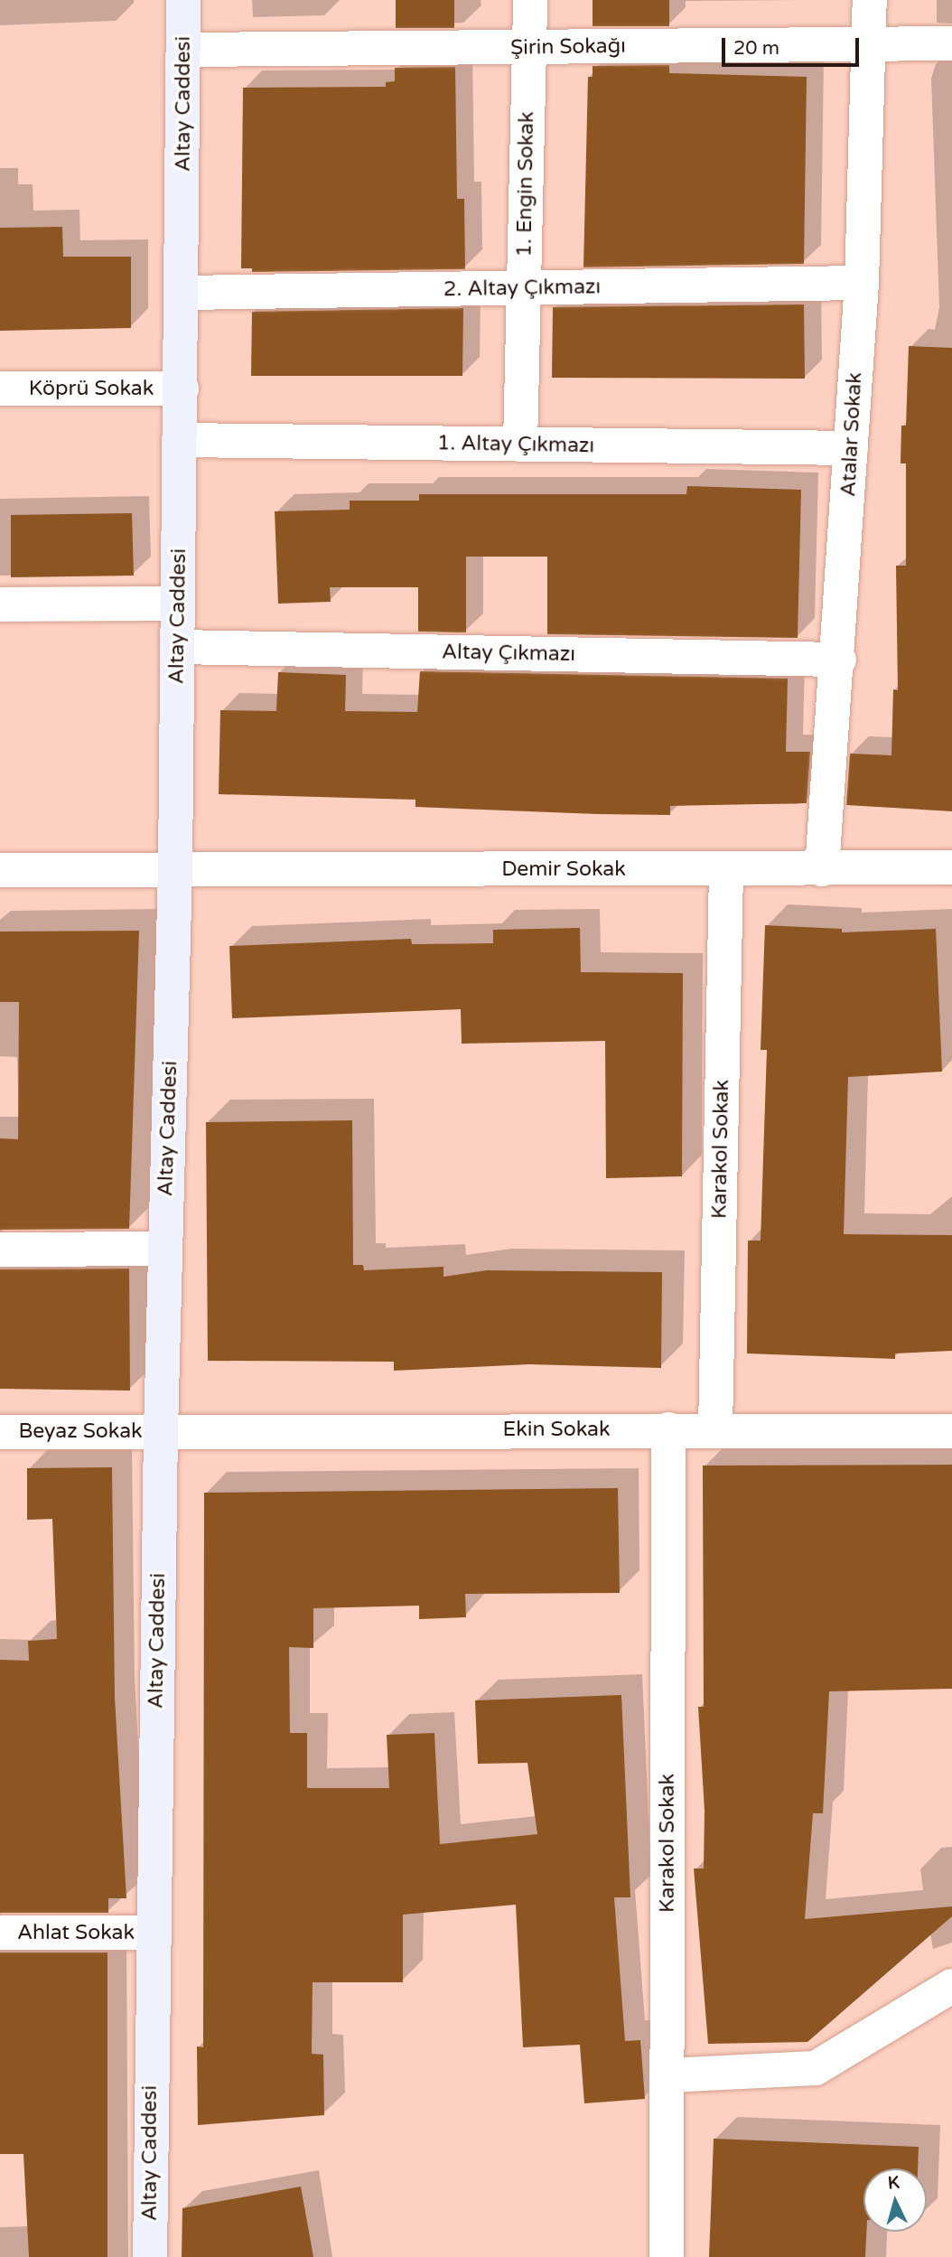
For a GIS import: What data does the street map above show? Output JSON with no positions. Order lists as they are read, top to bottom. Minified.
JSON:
{"streets":{"main road":["Altay Caddesi"],"street":["Şirin Sokağı","1. Engin Sokak","2. Altay Çıkmazı","Köprü Sokak","Atalar Sokak","1. Altay Çıkmazı","Altay Çıkmazı","Demir Sokak","Karakol Sokak","Ekin Sokak","Beyaz Sokak","Ahlat Sokak"]},"crossings":[["Şirin Sokağı","Altay Caddesi"],["Şirin Sokağı","1. Engin Sokak"],["Şirin Sokağı","Atalar Sokak"],["Altay Caddesi","2. Altay Çıkmazı"],["Altay Caddesi","Köprü Sokak"],["Altay Caddesi","1. Altay Çıkmazı"],["Altay Caddesi","Altay Çıkmazı"],["Altay Caddesi","Demir Sokak"],["Altay Caddesi","Ekin Sokak"],["Altay Caddesi","Beyaz Sokak"],["Altay Caddesi","Ahlat Sokak"],["1. Engin Sokak","2. Altay Çıkmazı"],["1. Engin Sokak","1. Altay Çıkmazı"],["2. Altay Çıkmazı","Atalar Sokak"],["Atalar Sokak","1. Altay Çıkmazı"],["Atalar Sokak","Altay Çıkmazı"],["Atalar Sokak","Demir Sokak"],["Demir Sokak","Karakol Sokak"],["Karakol Sokak","Ekin Sokak"],["Ekin Sokak","Beyaz Sokak"]],"scale_bar":"20 m","north":"top"}
